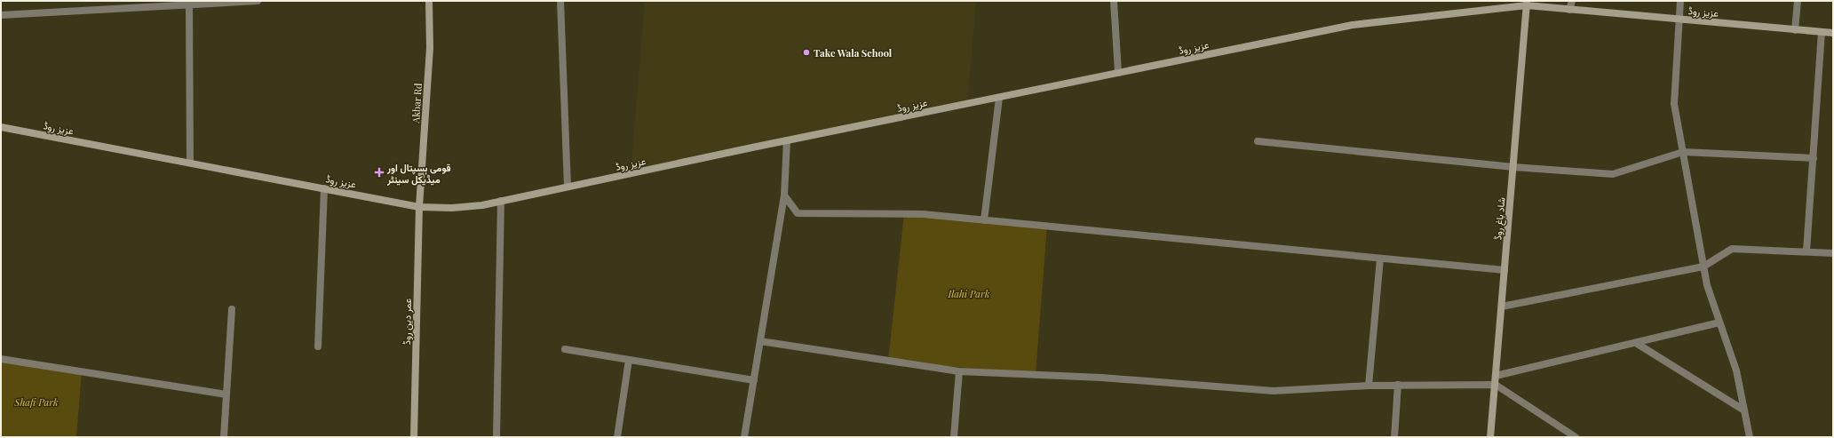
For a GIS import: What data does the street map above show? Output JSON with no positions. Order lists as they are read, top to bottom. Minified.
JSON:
{"streets":{"main road":["عزیز روڈ","Akbar Rd","شاد باغ روڈ","عمر دین روڈ"]},"crossings":[["عزیز روڈ","Akbar Rd"],["عزیز روڈ","شاد باغ روڈ"],["عزیز روڈ","عمر دین روڈ"],["Akbar Rd","عمر دین روڈ"]],"parks":["Ilahi Park","Shafi Park"],"places":{"other":["Take Wala School"],"health":["قومی ہسپتال اور میڈیکل سینٹر"]}}
